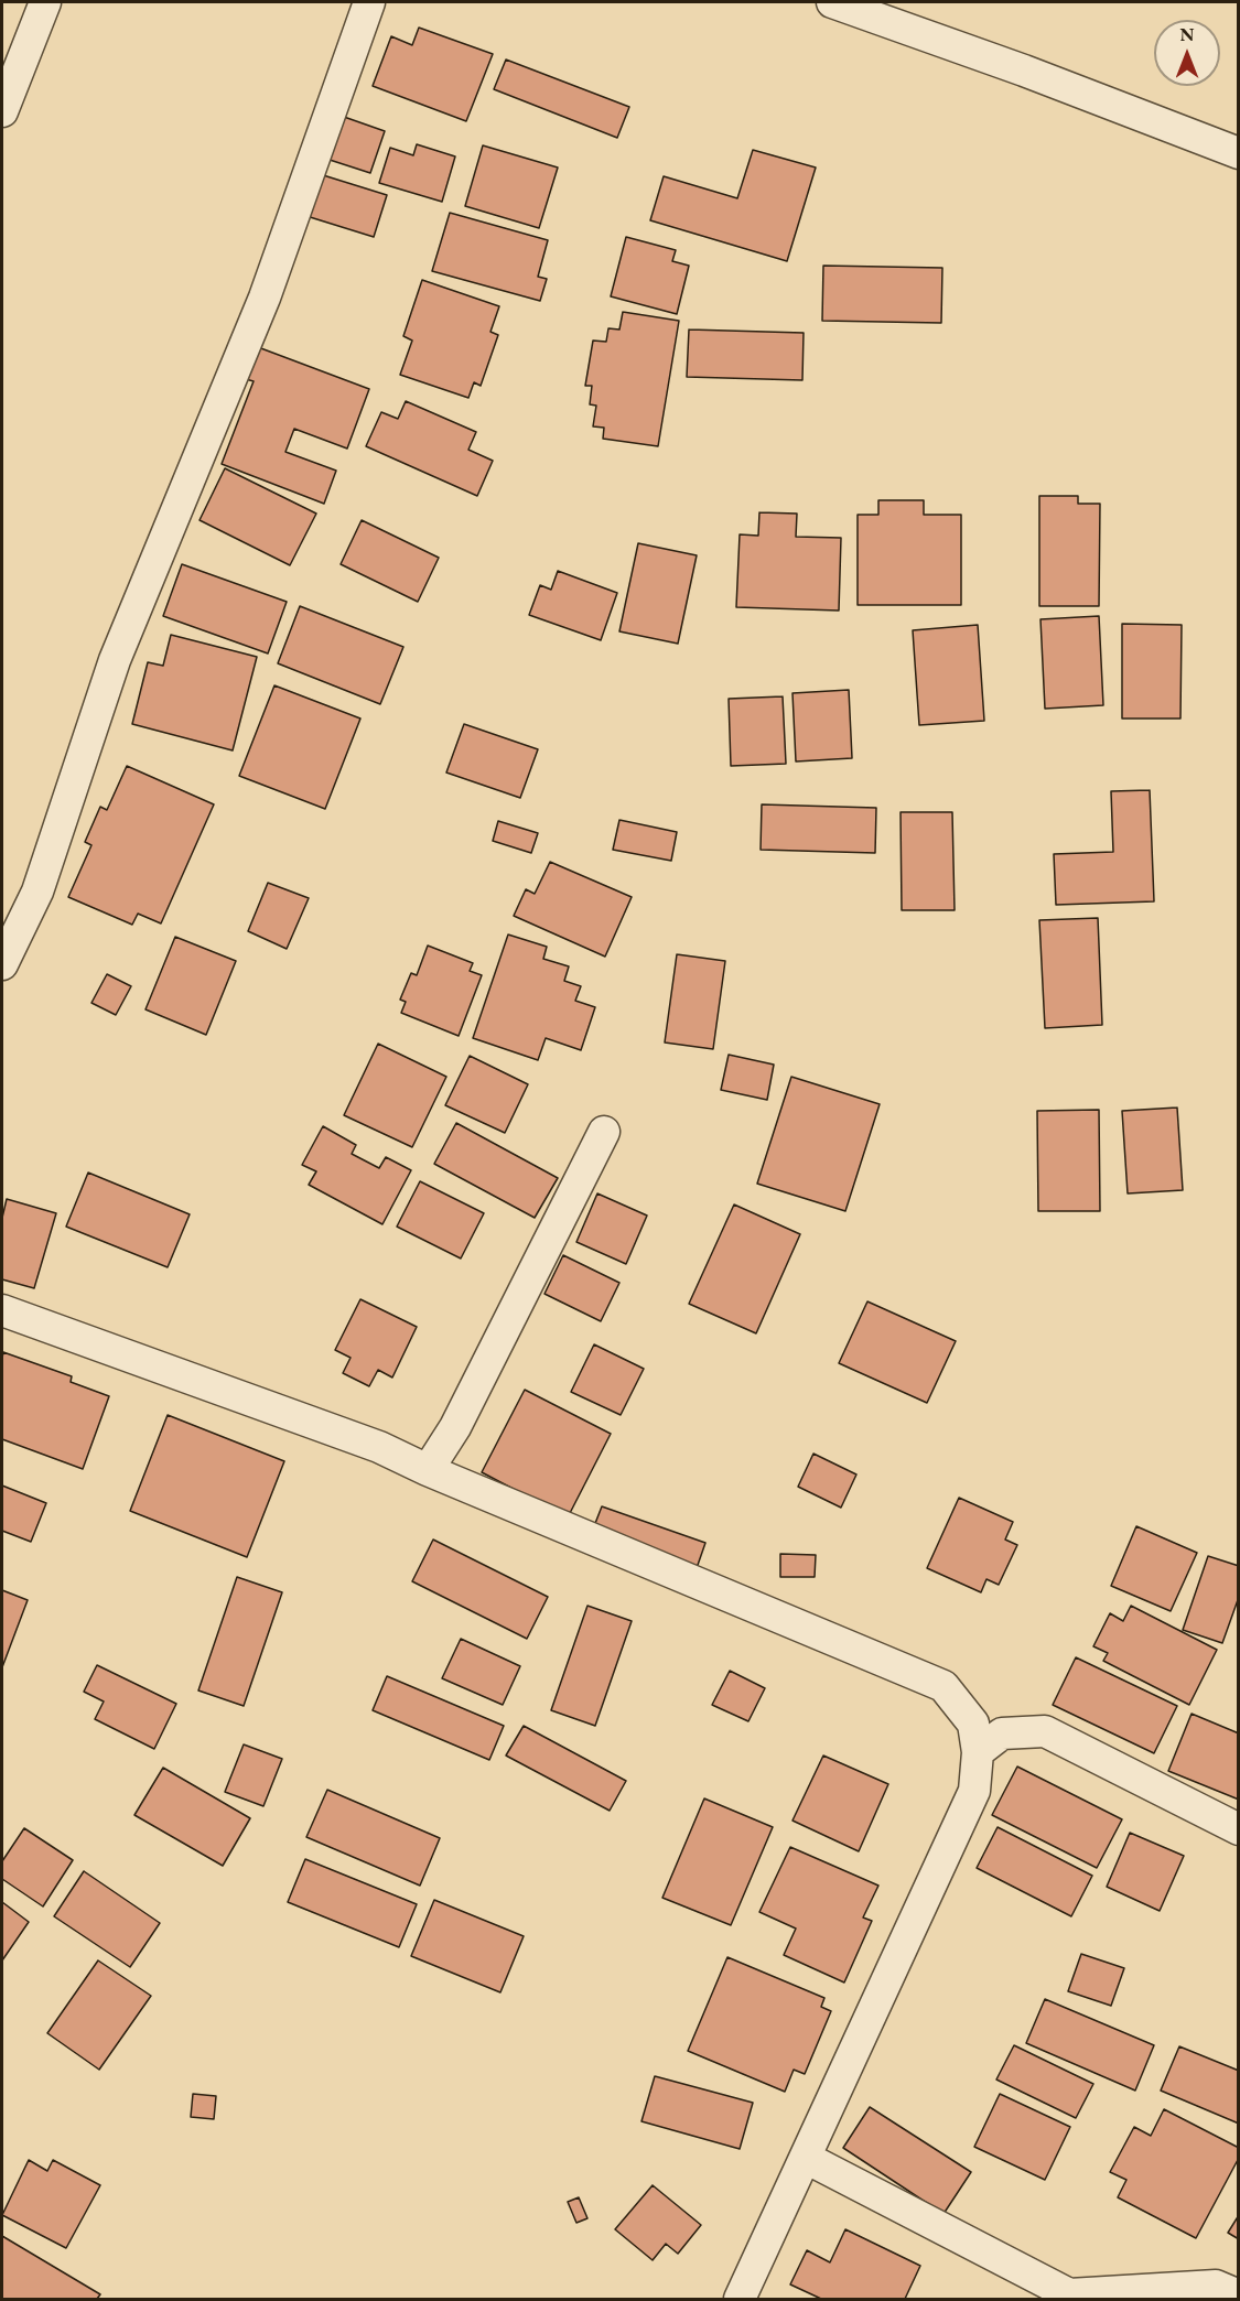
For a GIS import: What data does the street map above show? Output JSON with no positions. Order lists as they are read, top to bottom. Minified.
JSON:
{"north":"top"}
